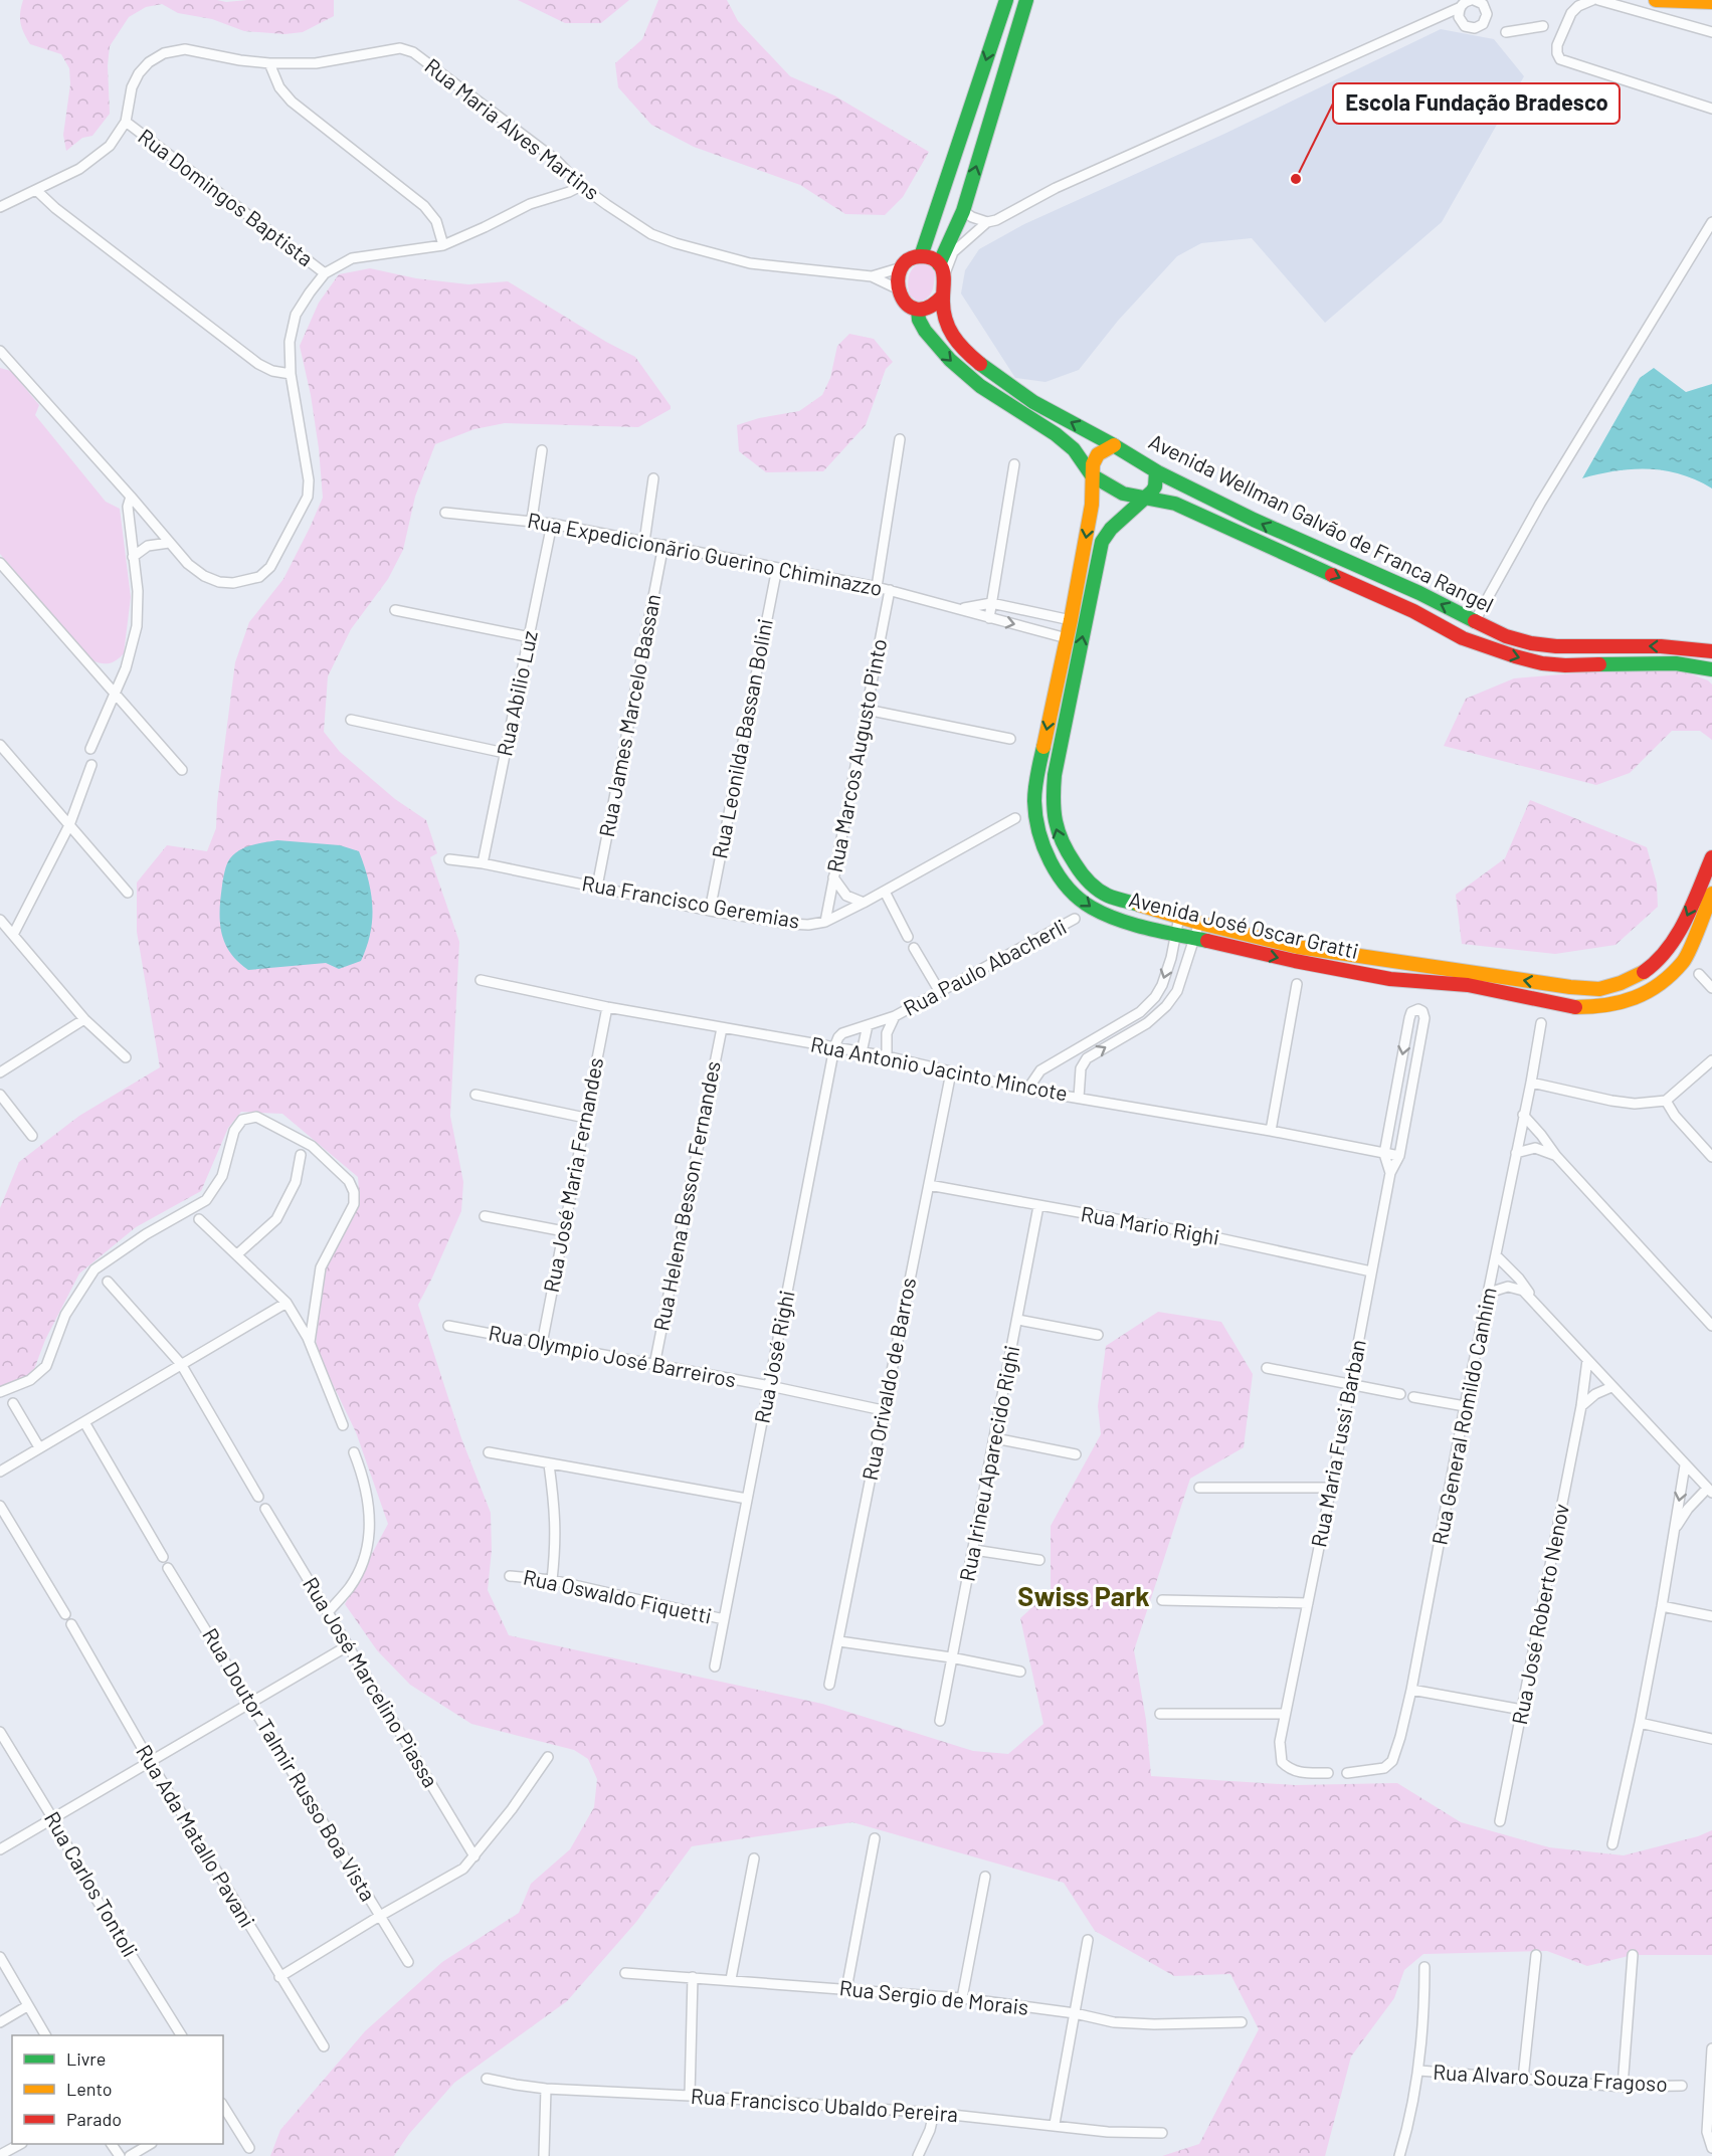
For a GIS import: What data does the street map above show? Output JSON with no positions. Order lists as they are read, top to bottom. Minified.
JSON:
{"streets":{"main road":["Avenida Wellman Galvão de Franca Rangel","Avenida José Oscar Gratti"],"street":["Rua Maria Alves Martins","Rua Domingos Baptista","Rua Expedicionãrio Guerino Chiminazzo","Rua Abilio Luz","Rua James Marcelo Bassan","Rua Leonilda Bassan Bolini","Rua Marcos Augusto Pinto","Rua Francisco Geremias","Rua Paulo Abacherli","Rua Antonio Jacinto Mincote","Rua José Maria Fernandes","Rua Helena Besson Fernandes","Rua Mario Righi","Rua Olympio José Barreiros","Rua José Righi","Rua Orivaldo de Barros","Rua General Romildo Canhim","Rua Maria Fussi Barban","Rua Irineu Aparecido Righi","Rua Oswaldo Fiquetti","Rua José Roberto Nenov","Rua José Marcelino Piassa","Rua Doutor Talmir Russo Boa Vista","Rua Ada Matallo Pavani","Rua Carlos Tontoli","Rua Sergio de Morais","Rua Alvaro Souza Fragoso","Rua Francisco Ubaldo Pereira"]},"crossings":[["Rua Maria Alves Martins","Rua Domingos Baptista"],["Rua Maria Alves Martins","Avenida Wellman Galvão de Franca Rangel"],["Avenida Wellman Galvão de Franca Rangel","Avenida José Oscar Gratti"],["Rua Expedicionãrio Guerino Chiminazzo","Rua Abilio Luz"],["Rua Expedicionãrio Guerino Chiminazzo","Rua James Marcelo Bassan"],["Rua Expedicionãrio Guerino Chiminazzo","Rua Leonilda Bassan Bolini"],["Rua Expedicionãrio Guerino Chiminazzo","Rua Marcos Augusto Pinto"],["Rua Expedicionãrio Guerino Chiminazzo","Avenida José Oscar Gratti"],["Rua Abilio Luz","Rua Francisco Geremias"],["Rua James Marcelo Bassan","Rua Francisco Geremias"],["Rua Leonilda Bassan Bolini","Rua Francisco Geremias"],["Rua Marcos Augusto Pinto","Rua Francisco Geremias"],["Rua Paulo Abacherli","Rua Antonio Jacinto Mincote"],["Rua Paulo Abacherli","Rua José Righi"],["Rua Antonio Jacinto Mincote","Rua José Maria Fernandes"],["Rua Antonio Jacinto Mincote","Rua Helena Besson Fernandes"],["Rua Antonio Jacinto Mincote","Rua José Righi"],["Rua Antonio Jacinto Mincote","Rua Orivaldo de Barros"],["Rua Antonio Jacinto Mincote","Rua Maria Fussi Barban"],["Rua José Maria Fernandes","Rua Olympio José Barreiros"],["Rua Helena Besson Fernandes","Rua Olympio José Barreiros"],["Rua Mario Righi","Rua Orivaldo de Barros"],["Rua Mario Righi","Rua Maria Fussi Barban"],["Rua Mario Righi","Rua Irineu Aparecido Righi"],["Rua Olympio José Barreiros","Rua José Righi"],["Rua Olympio José Barreiros","Rua Orivaldo de Barros"],["Rua José Righi","Rua Oswaldo Fiquetti"]],"districts":["Swiss Park"],"places":["Escola Fundação Bradesco"],"legend":["Livre","Lento","Parado"]}
